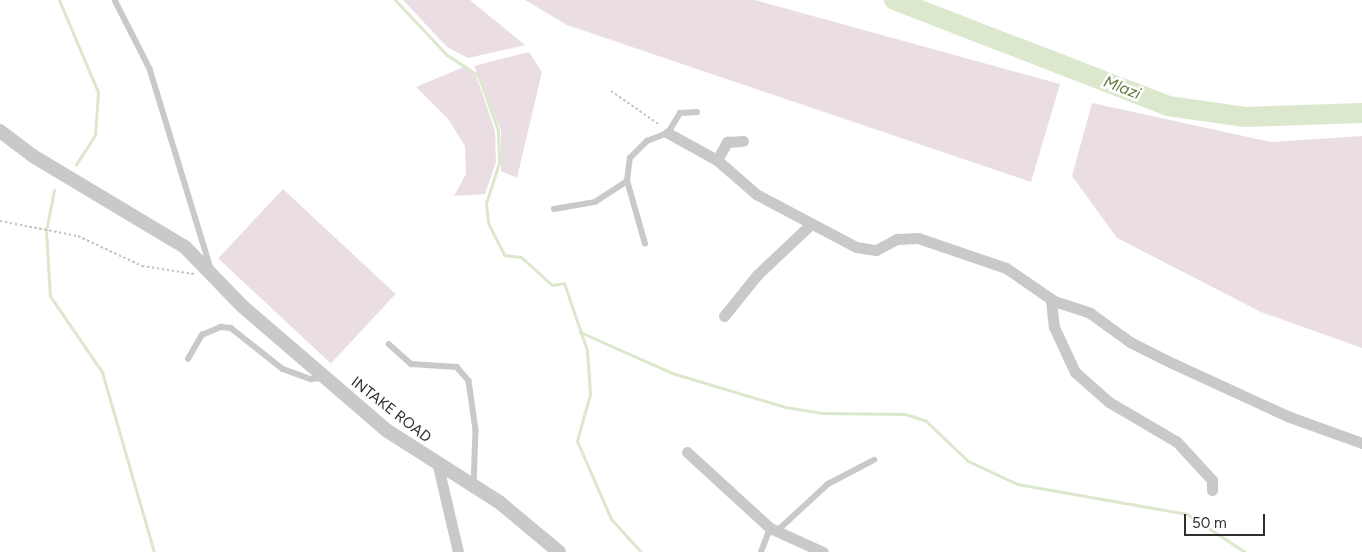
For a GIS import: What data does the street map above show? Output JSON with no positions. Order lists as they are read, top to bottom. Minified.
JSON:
{"streets":{"street":["INTAKE ROAD"]},"water":["Mlazi"],"scale_bar":"50 m"}
